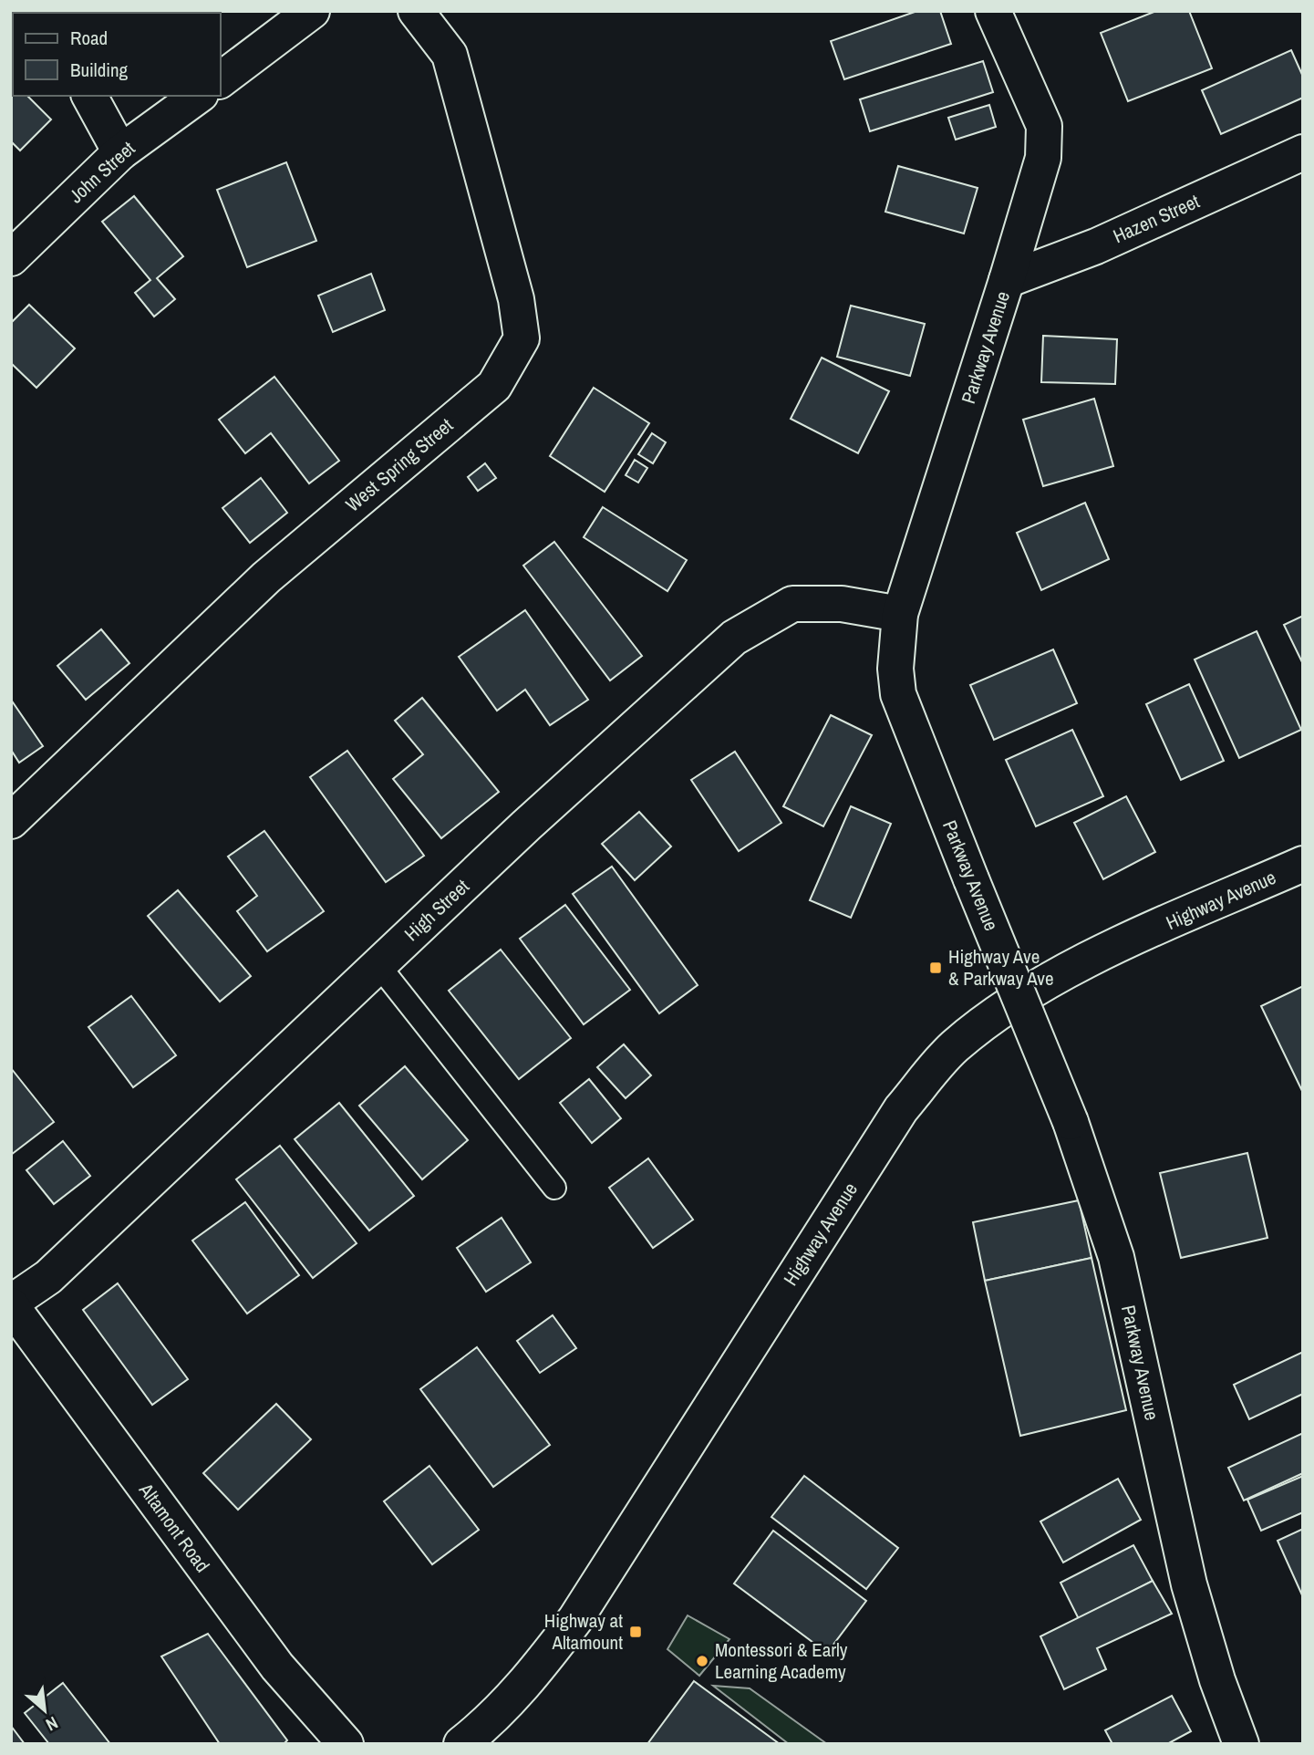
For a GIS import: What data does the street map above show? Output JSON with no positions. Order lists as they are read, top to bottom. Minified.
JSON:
{"streets":{"street":["John Street","Hazen Street","Parkway Avenue","West Spring Street","Highway Avenue","High Street","Altamont Road"]},"crossings":[["Hazen Street","Parkway Avenue"],["Parkway Avenue","High Street"],["High Street","Altamont Road"]],"places":{"transit":["Highway Ave & Parkway Ave","Highway at Altamount"],"other":["Montessori & Early Learning Academy"]},"legend":["Road","Building"],"north":"bottom right"}
